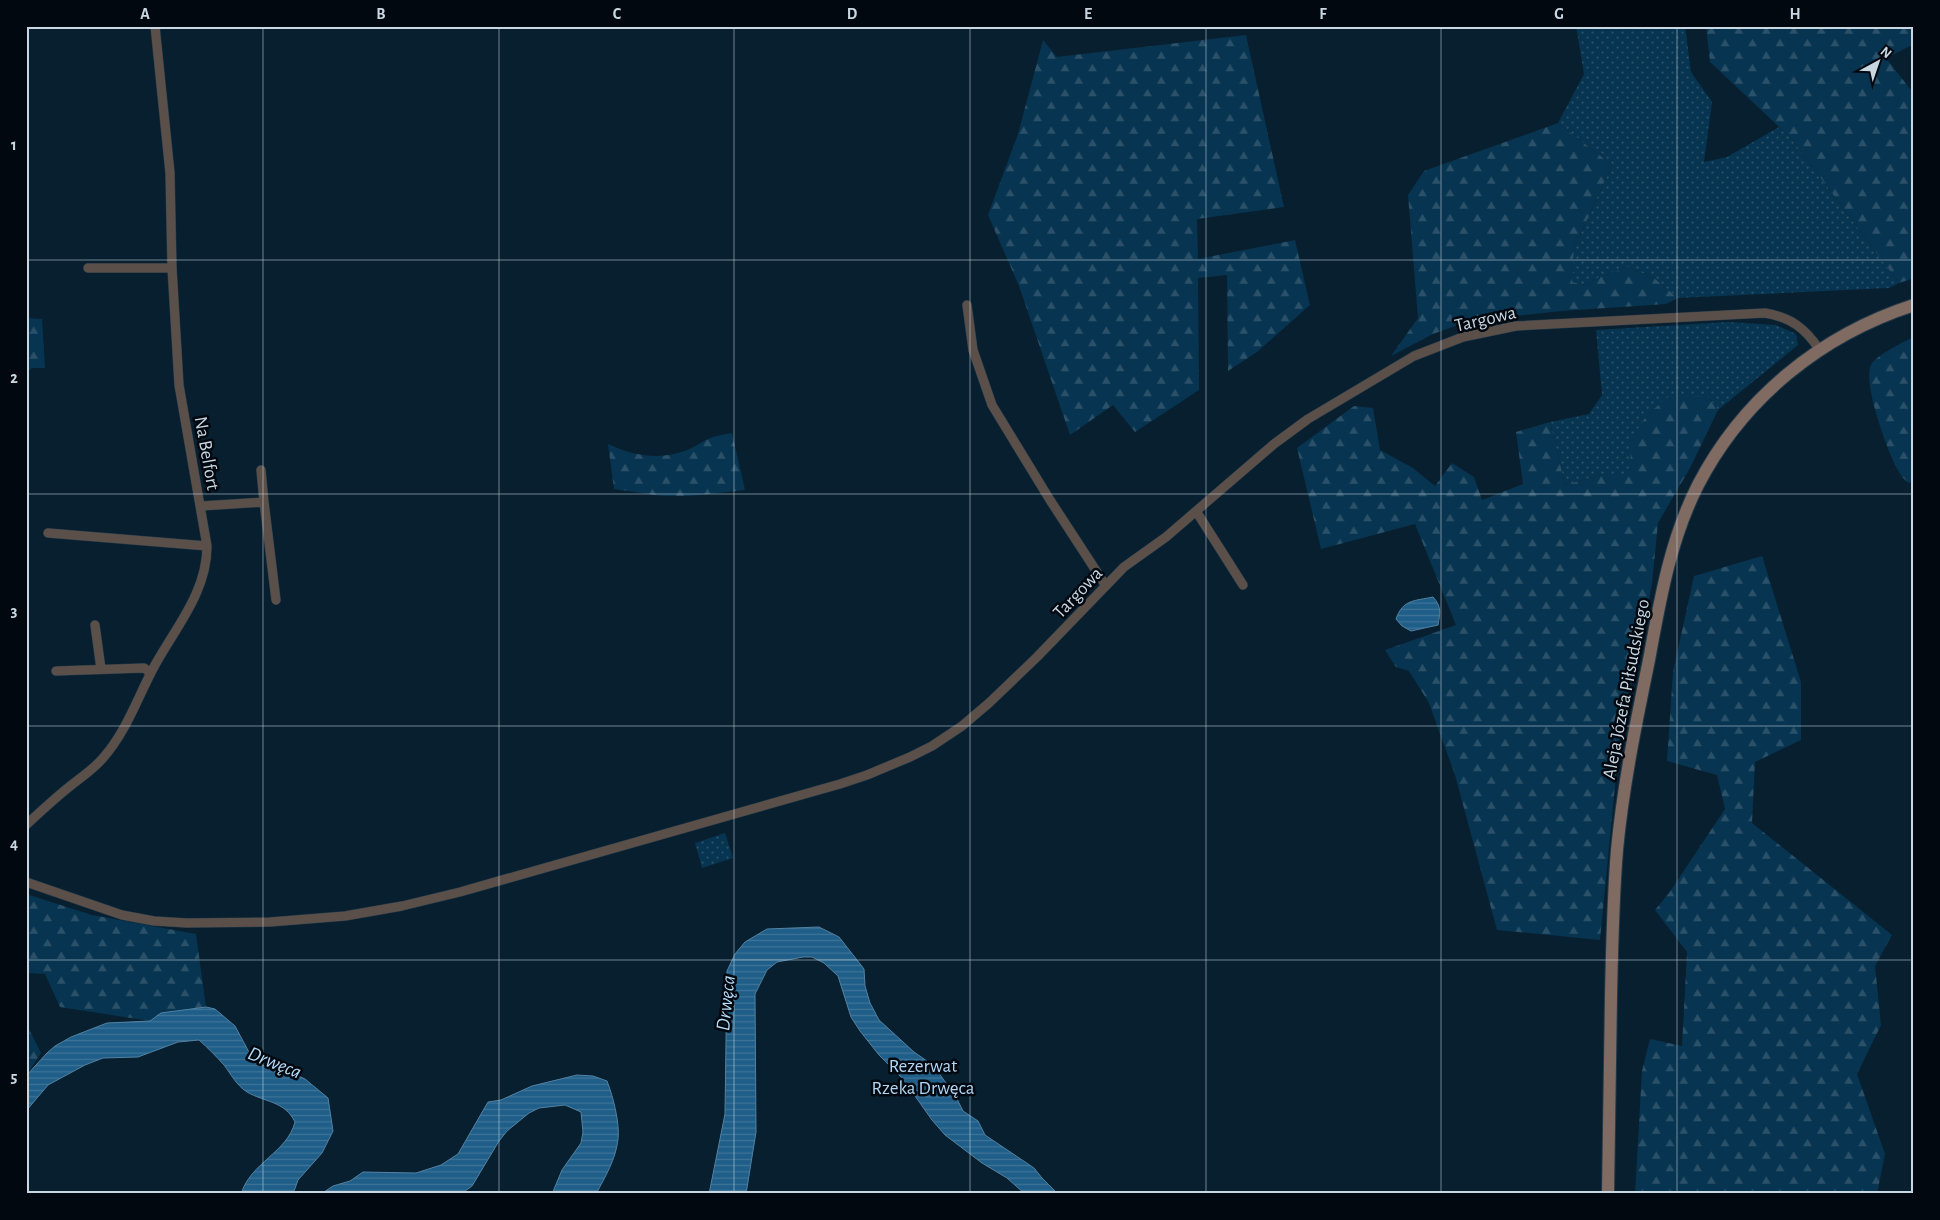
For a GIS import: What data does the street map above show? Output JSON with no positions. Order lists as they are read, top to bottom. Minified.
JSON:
{"streets":{"main road":["Aleja Józefa Piłsudskiego"],"street":["Targowa","Na Belfort"]},"crossings":[["Targowa","Aleja Józefa Piłsudskiego"]],"water":["Drwęca"],"parks":["Rezerwat Rzeka Drwęca"],"north":"top right","grid":{"columns":["A","B","C","D","E","F","G","H"],"rows":["1","2","3","4","5"]}}
